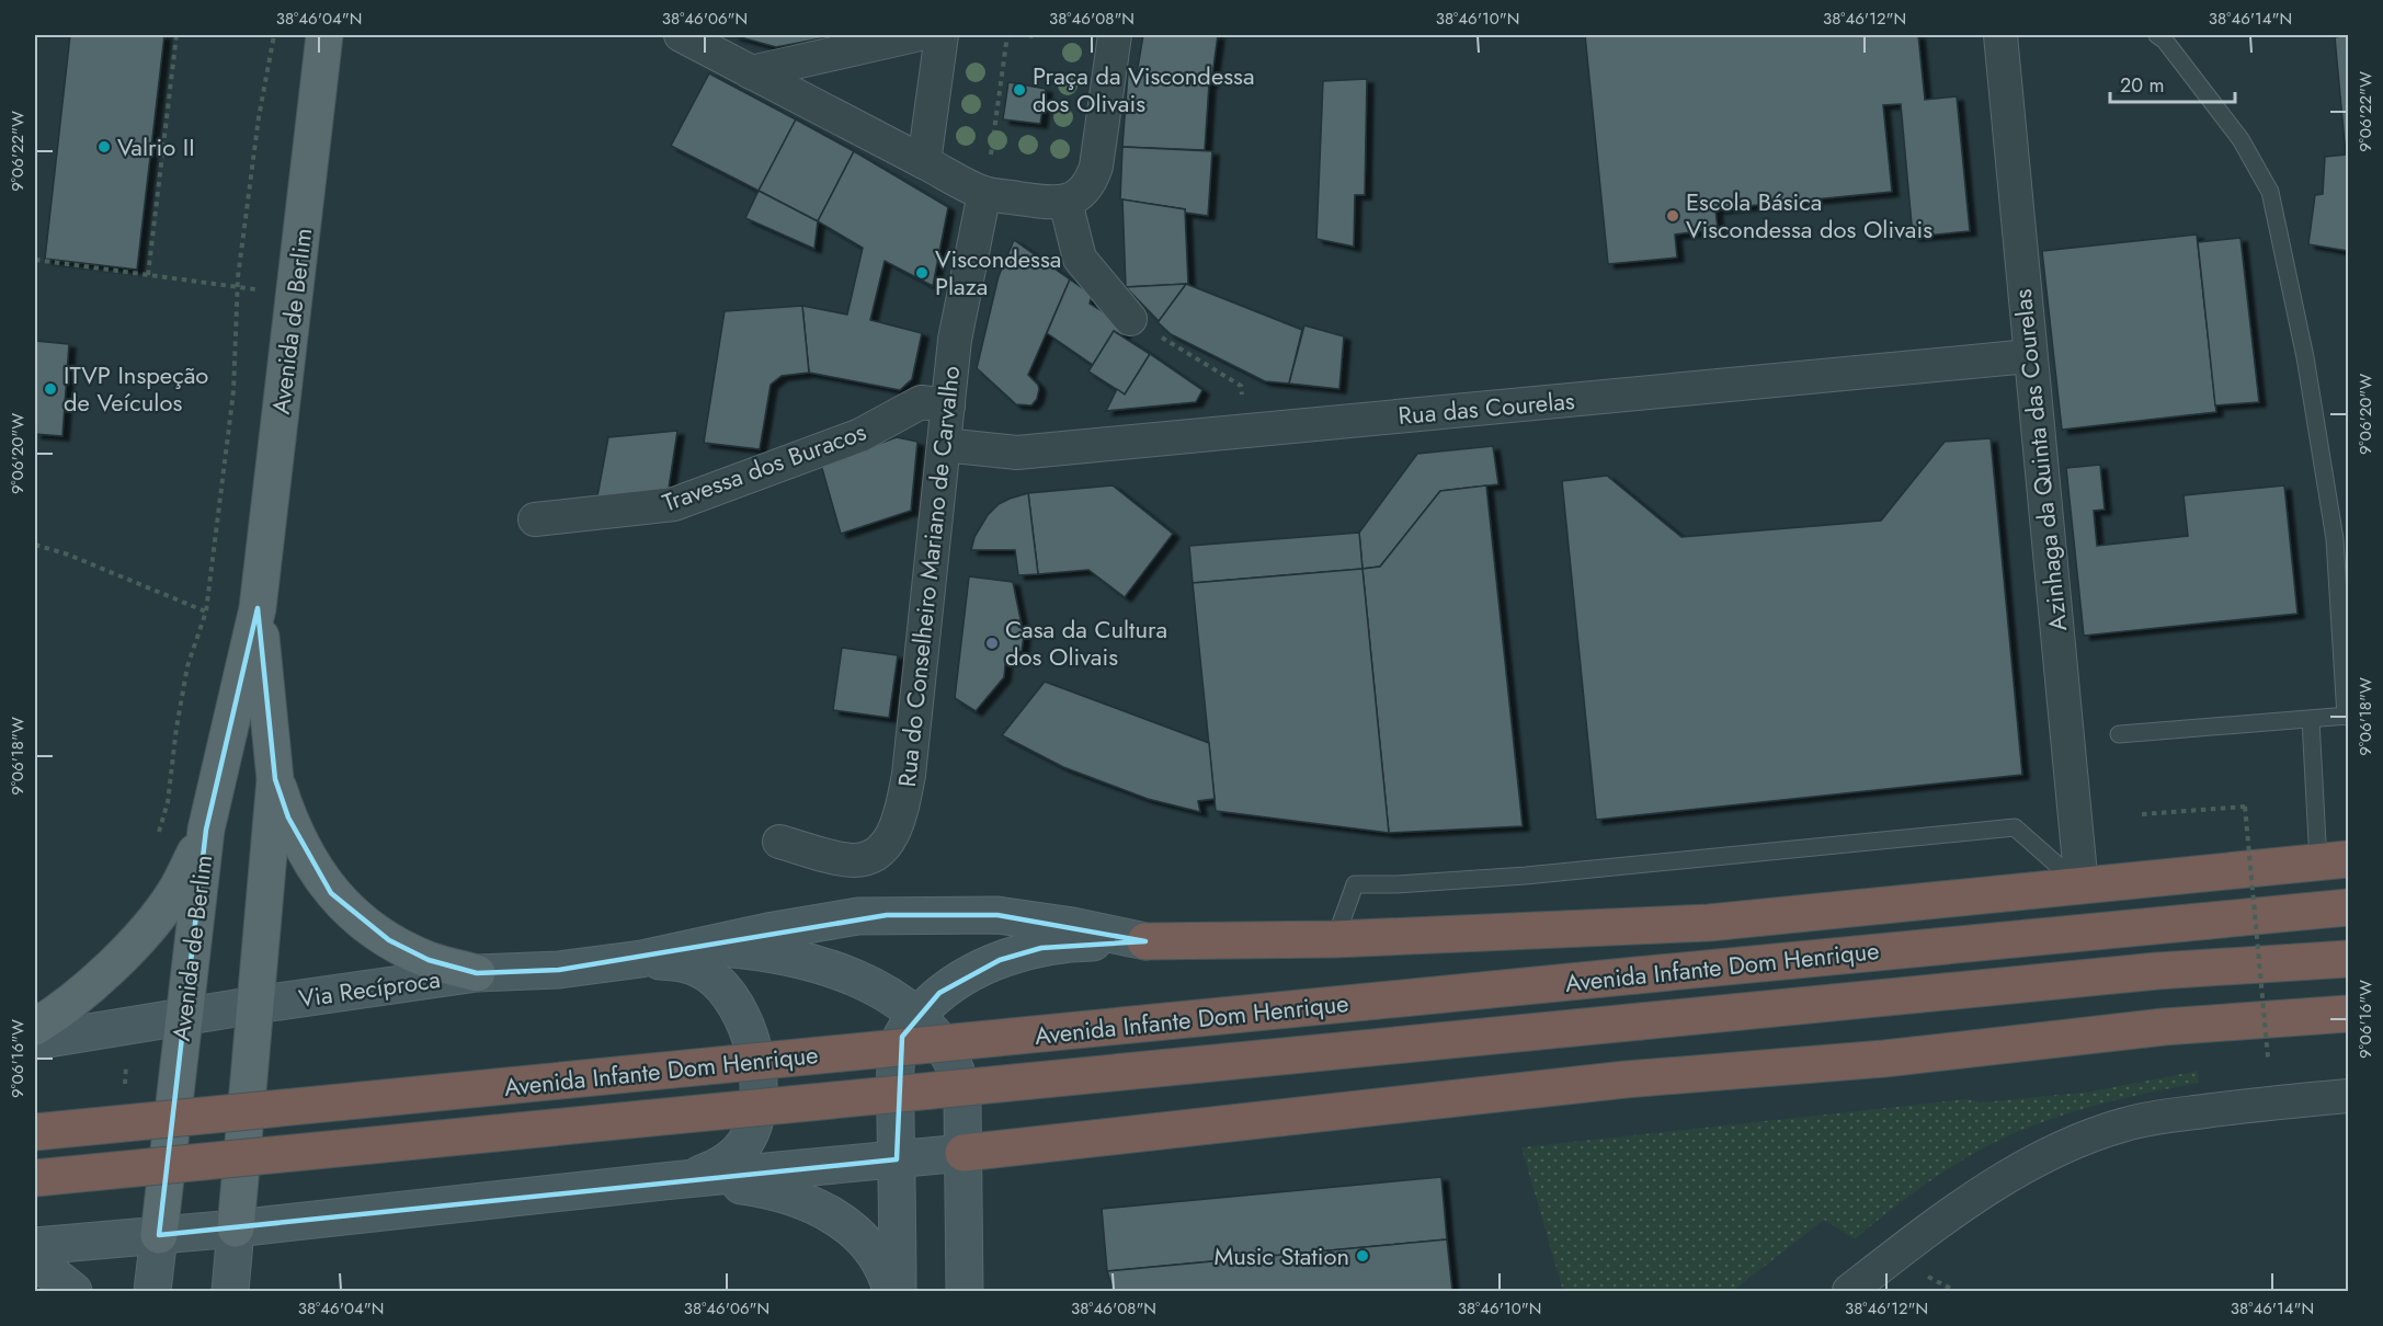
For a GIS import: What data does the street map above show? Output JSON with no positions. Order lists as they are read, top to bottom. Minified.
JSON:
{"streets":{"highway":["Avenida Infante Dom Henrique"],"main road":["Avenida de Berlim","Via Recíproca"],"street":["Rua das Courelas","Azinhaga da Quinta das Courelas","Travessa dos Buracos","Rua do Conselheiro Mariano de Carvalho"]},"crossings":[["Avenida de Berlim","Via Recíproca"],["Rua das Courelas","Azinhaga da Quinta das Courelas"],["Rua das Courelas","Rua do Conselheiro Mariano de Carvalho"],["Travessa dos Buracos","Rua do Conselheiro Mariano de Carvalho"]],"places":["Praça da Viscondessa dos Olivais","Valrio II","Escola Básica Viscondessa dos Olivais","Viscondessa Plaza","ITVP Inspeção de Veículos","Casa da Cultura dos Olivais","Music Station"],"scale_bar":"20 m","coordinates":["38°46'04\"N","38°46'06\"N","38°46'08\"N","38°46'10\"N","38°46'12\"N","38°46'14\"N","9°06'22\"W","9°06'20\"W","9°06'18\"W","9°06'16\"W"]}
